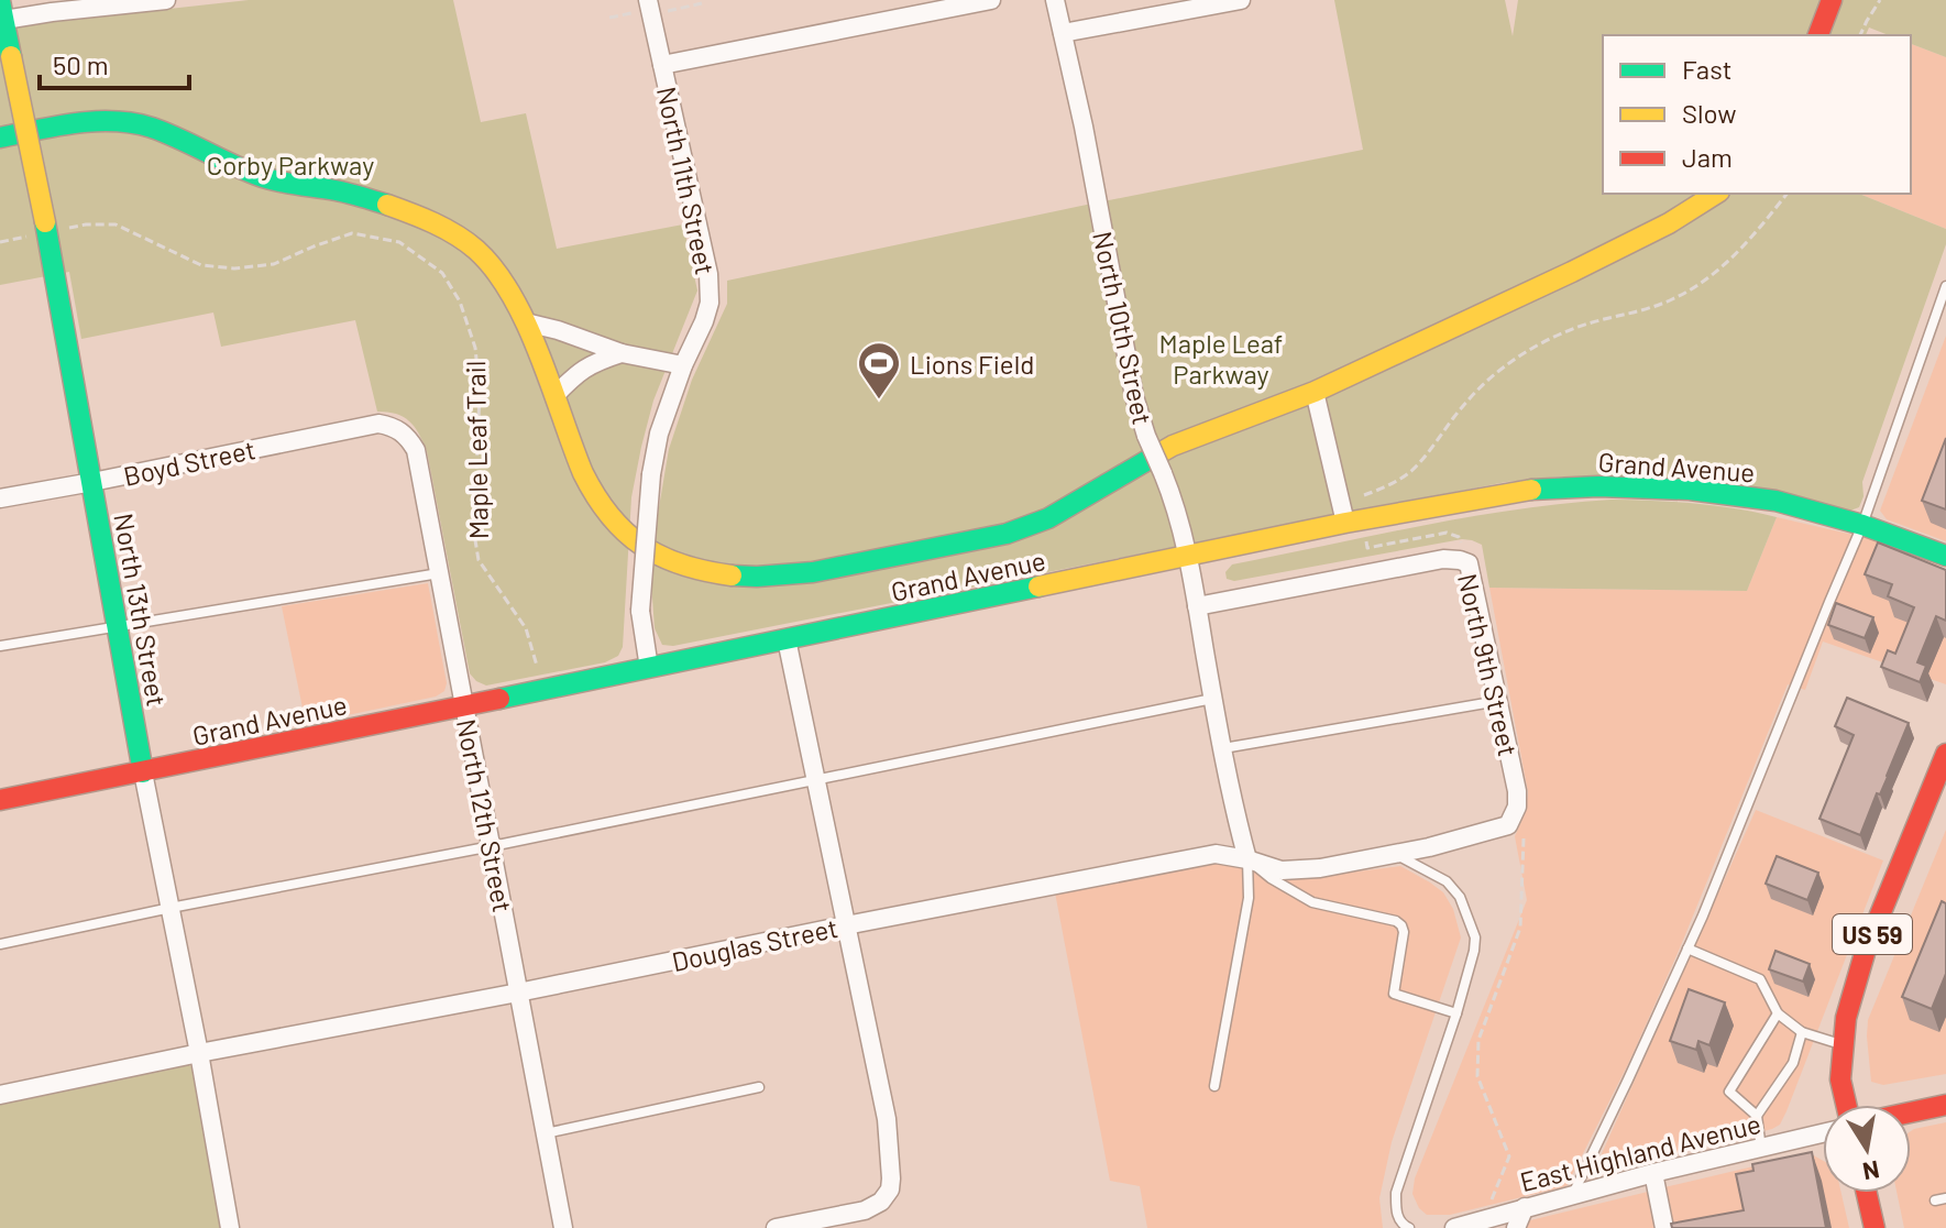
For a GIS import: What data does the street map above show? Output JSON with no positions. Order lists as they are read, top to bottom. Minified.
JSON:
{"streets":{"street":["North 11th Street","North 10th Street","Boyd Street","Grand Avenue","North 13th Street","North 9th Street","North 12th Street","US 59","Douglas Street","East Highland Avenue"],"path":["Maple Leaf Trail"]},"crossings":[["North 11th Street","Grand Avenue"],["North 10th Street","Grand Avenue"],["North 10th Street","North 9th Street"],["North 10th Street","Douglas Street"],["Maple Leaf Trail","North 13th Street"],["Boyd Street","North 13th Street"],["Boyd Street","North 12th Street"],["Grand Avenue","North 13th Street"],["Grand Avenue","North 12th Street"],["North 13th Street","Douglas Street"],["North 9th Street","Douglas Street"],["North 12th Street","Douglas Street"]],"parks":["Corby Parkway","Maple Leaf Parkway"],"places":{"sports":["Lions Field"]},"legend":["Fast","Slow","Jam"],"scale_bar":"50 m","north":"bottom"}
